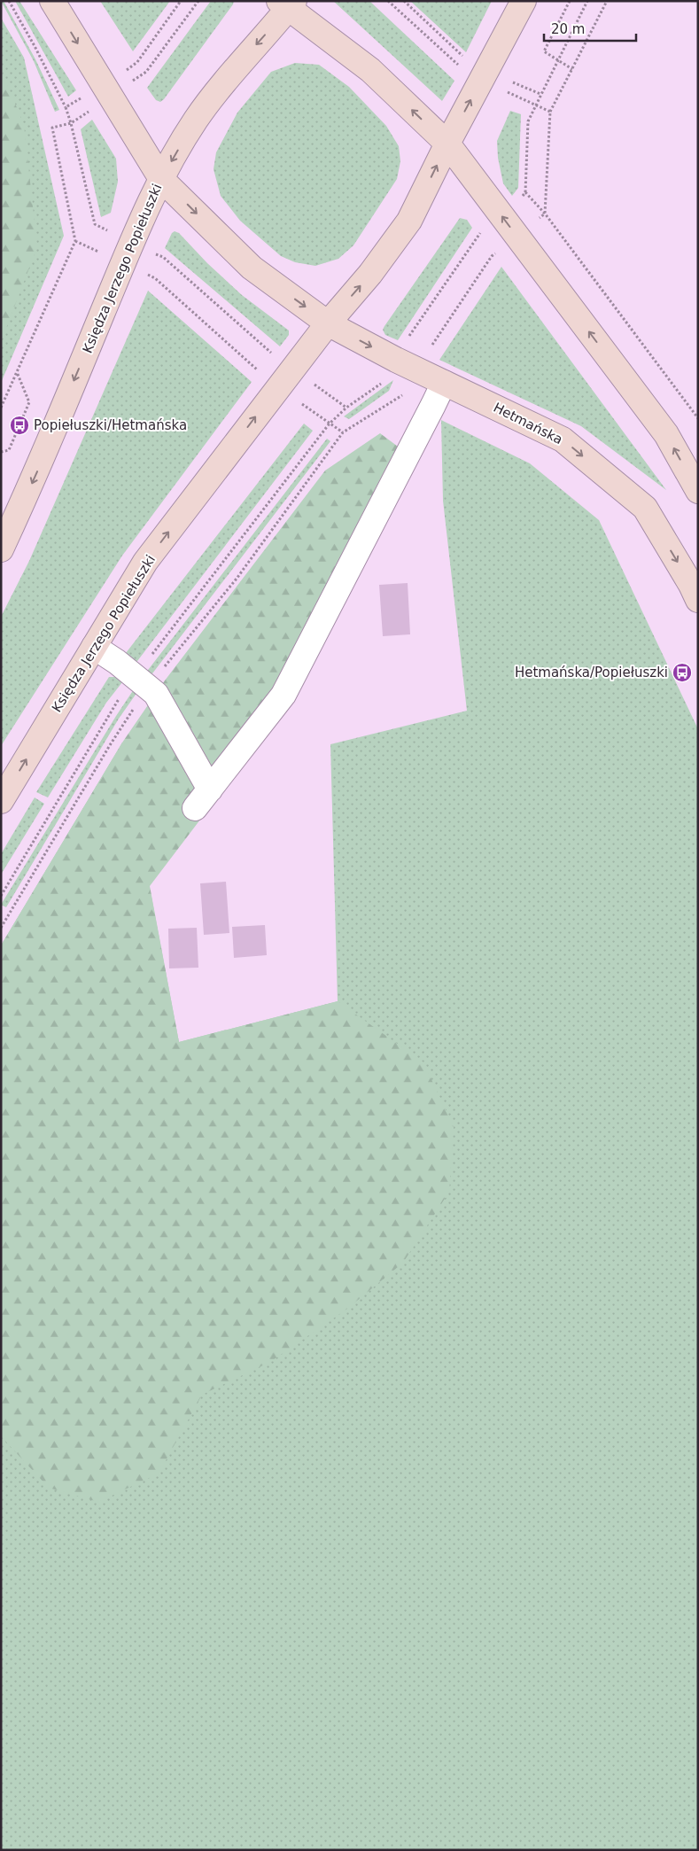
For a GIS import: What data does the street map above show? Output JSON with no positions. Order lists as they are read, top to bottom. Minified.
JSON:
{"streets":{"main road":["Księdza Jerzego Popiełuszki","Hetmańska"]},"crossings":[["Księdza Jerzego Popiełuszki","Hetmańska"]],"places":{"bus stop":["Popiełuszki/Hetmańska","Hetmańska/Popiełuszki"]},"scale_bar":"20 m"}
